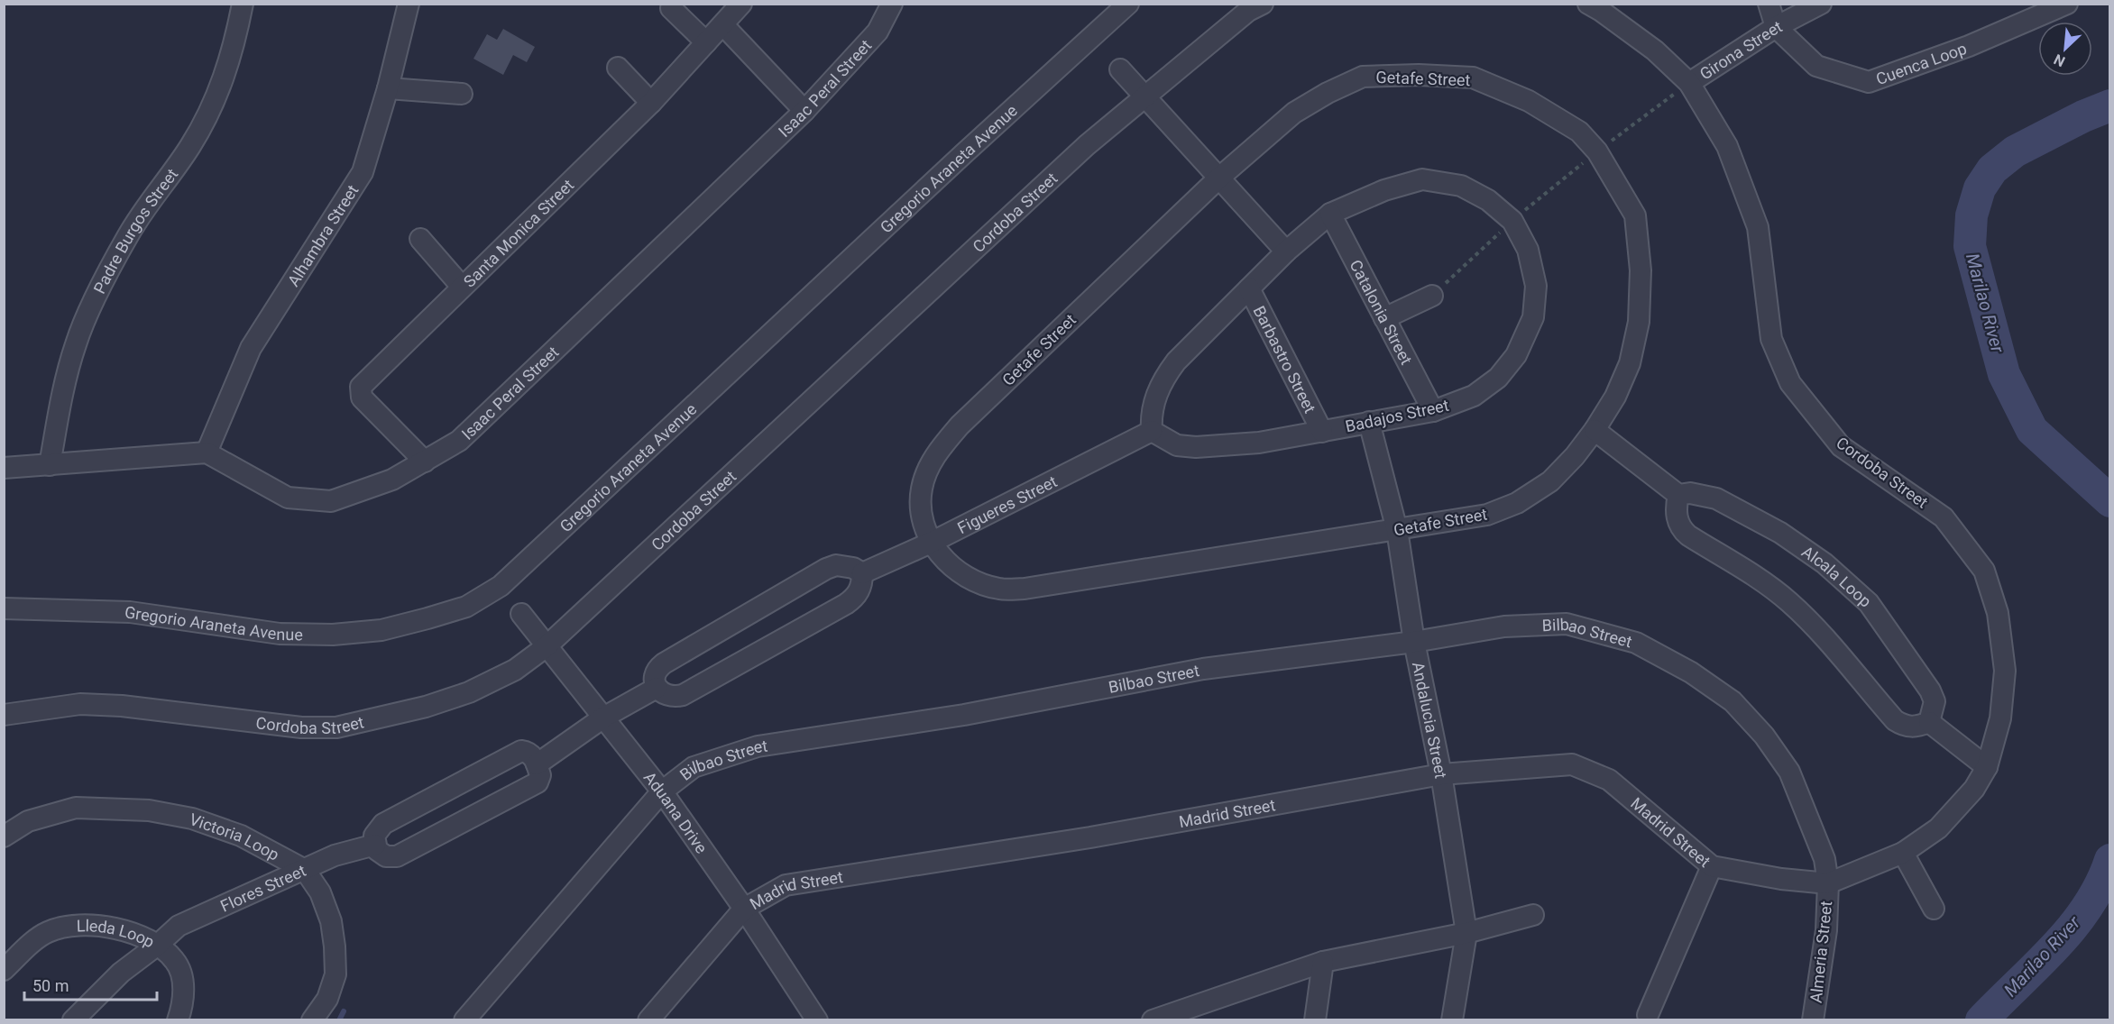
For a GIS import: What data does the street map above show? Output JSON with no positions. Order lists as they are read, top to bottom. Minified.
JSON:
{"streets":{"street":["Girona Street","Cuenca Loop","Getafe Street","Isaac Peral Street","Gregorio Araneta Avenue","Cordoba Street","Padre Burgos Street","Santa Monica Street","Alhambra Street","Catalonia Street","Barbastro Street","Badajos Street","Figueres Street","Alcala Loop","Bilbao Street","Andalucia Street","Aduana Drive","Madrid Street","Victoria Loop","Flores Street","Lleda Loop","Almeria Street"]},"crossings":[["Girona Street","Cuenca Loop"],["Girona Street","Cordoba Street"],["Getafe Street","Figueres Street"],["Getafe Street","Andalucia Street"],["Isaac Peral Street","Santa Monica Street"],["Isaac Peral Street","Alhambra Street"],["Cordoba Street","Bilbao Street"],["Cordoba Street","Aduana Drive"],["Cordoba Street","Madrid Street"],["Cordoba Street","Almeria Street"],["Catalonia Street","Badajos Street"],["Barbastro Street","Badajos Street"],["Badajos Street","Figueres Street"],["Badajos Street","Andalucia Street"],["Bilbao Street","Andalucia Street"],["Bilbao Street","Aduana Drive"],["Bilbao Street","Madrid Street"],["Bilbao Street","Almeria Street"],["Andalucia Street","Madrid Street"],["Aduana Drive","Madrid Street"],["Madrid Street","Almeria Street"],["Victoria Loop","Flores Street"],["Flores Street","Lleda Loop"]],"water":["Marilao River"],"scale_bar":"50 m","north":"bottom left"}
